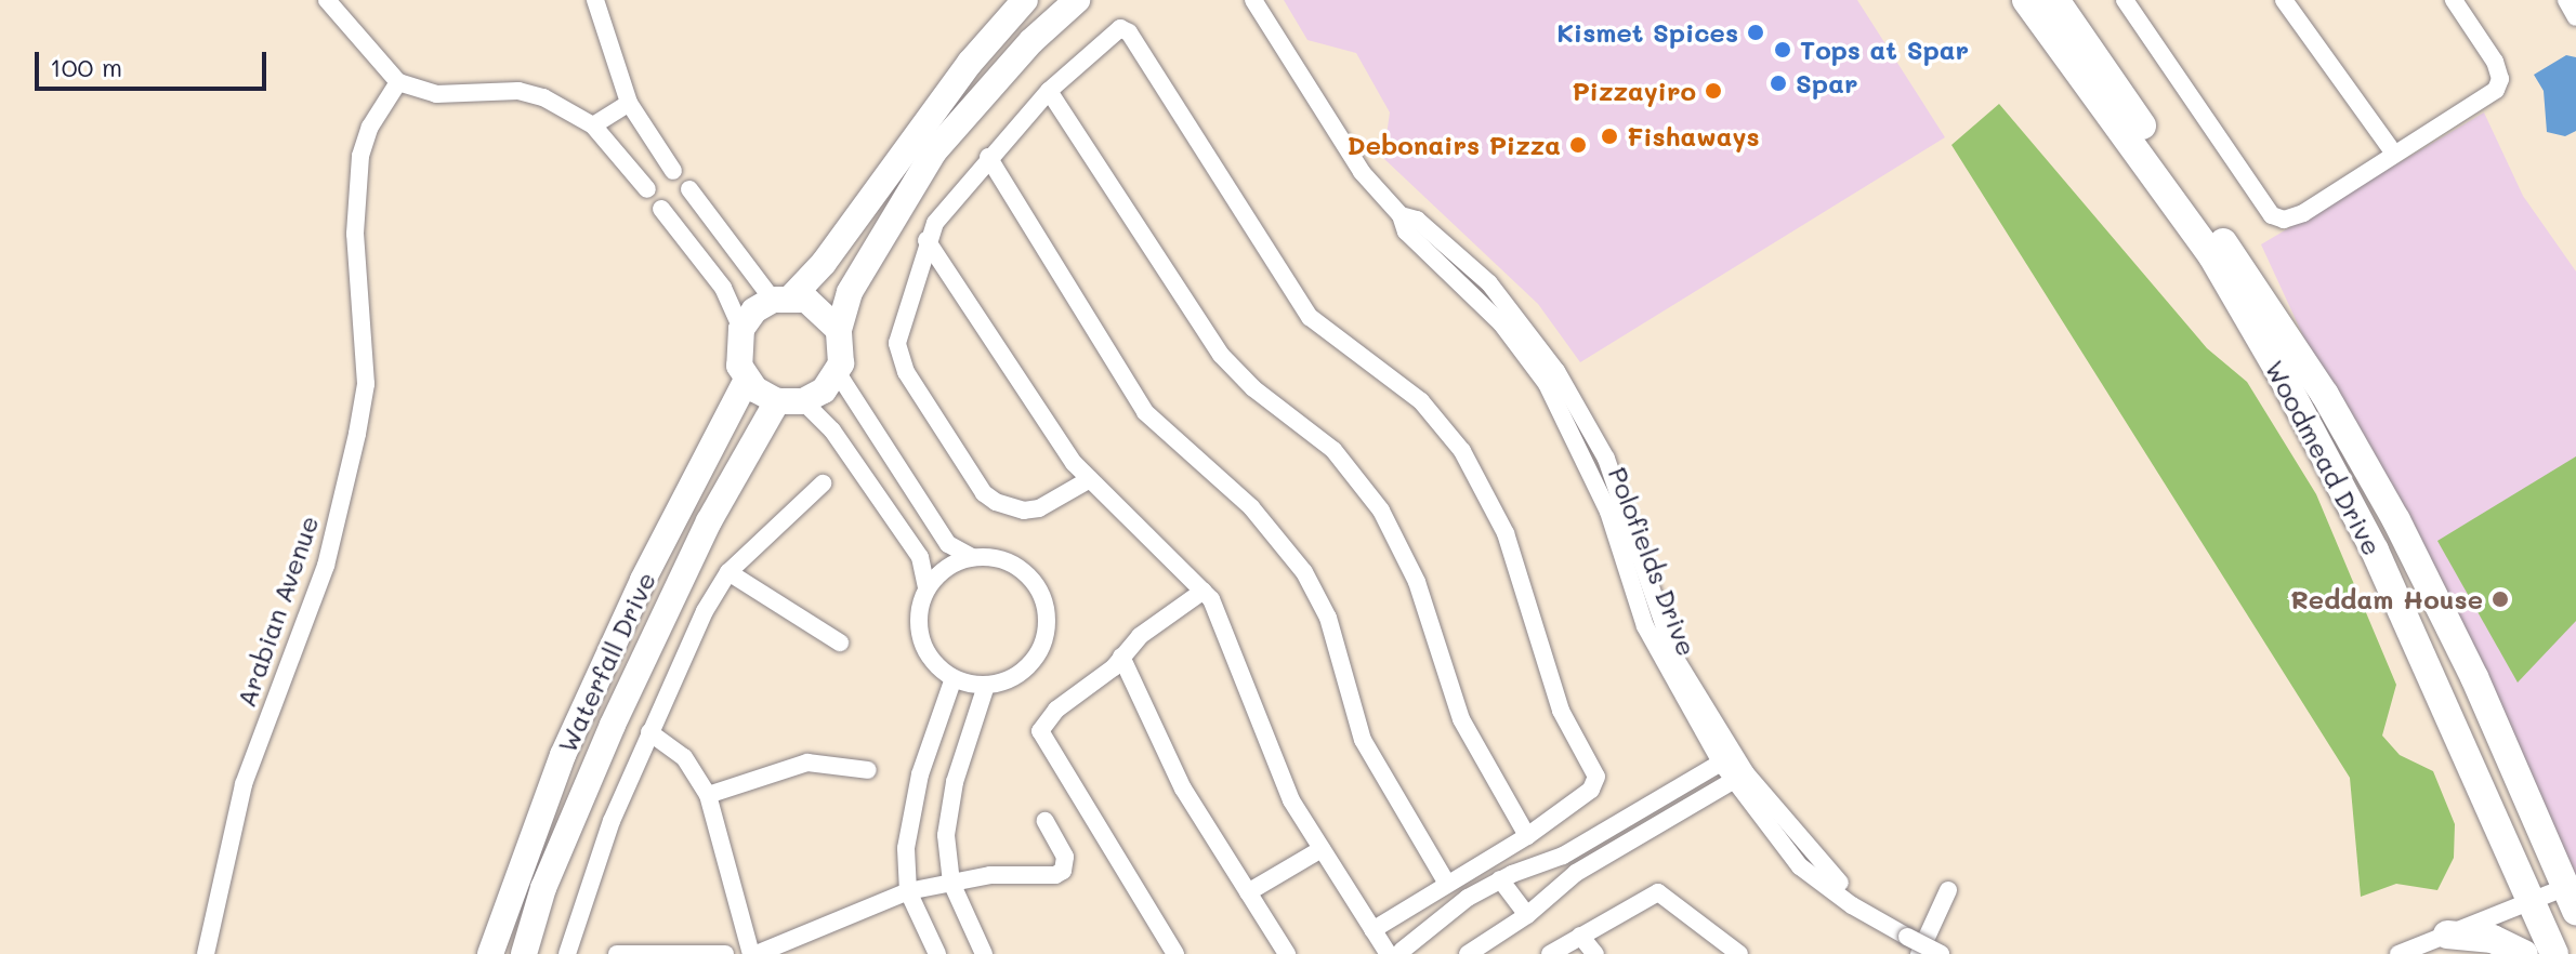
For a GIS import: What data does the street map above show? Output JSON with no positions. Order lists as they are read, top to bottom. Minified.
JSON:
{"streets":{"main road":["Woodmead Drive","Waterfall Drive"],"street":["Polofields Drive","Arabian Avenue"]},"places":["Kismet Spices","Tops at Spar","Spar","Pizzayiro","Fishaways","Debonairs Pizza","Reddam House"],"scale_bar":"100 m"}
